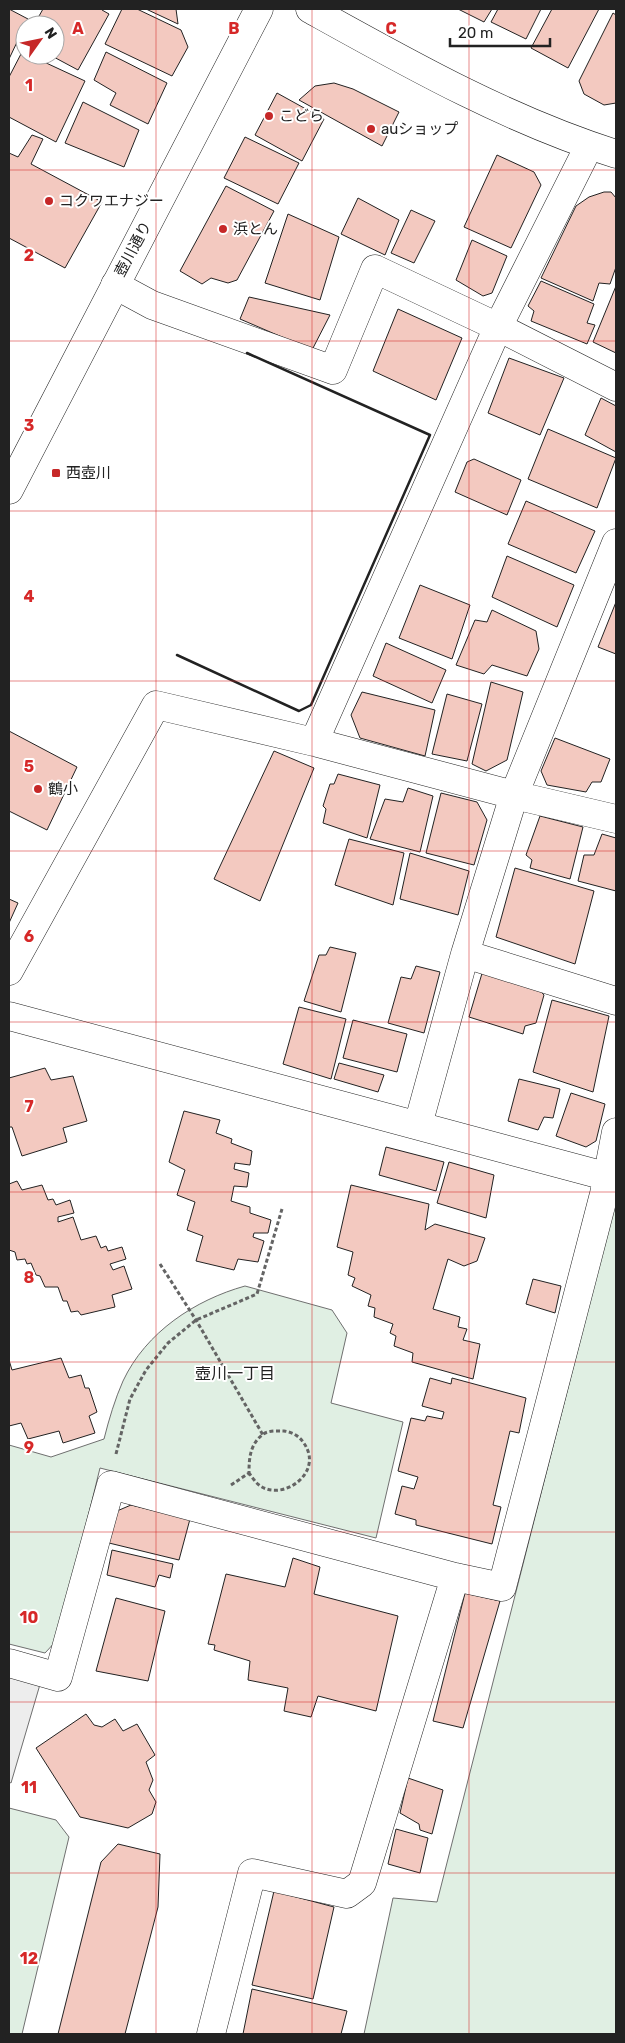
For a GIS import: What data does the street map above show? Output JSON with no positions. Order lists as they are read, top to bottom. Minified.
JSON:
{"streets":{"main road":["壺川通り"]},"districts":["壺川一丁目"],"places":{"other":["こどら","auショップ","コクワエナジー","浜とん","鶴小"],"transit":["西壺川"]},"scale_bar":"20 m","north":"top right","grid":{"columns":["A","B","C"],"rows":["1","2","3","4","5","6","7","8","9","10","11","12"]}}
